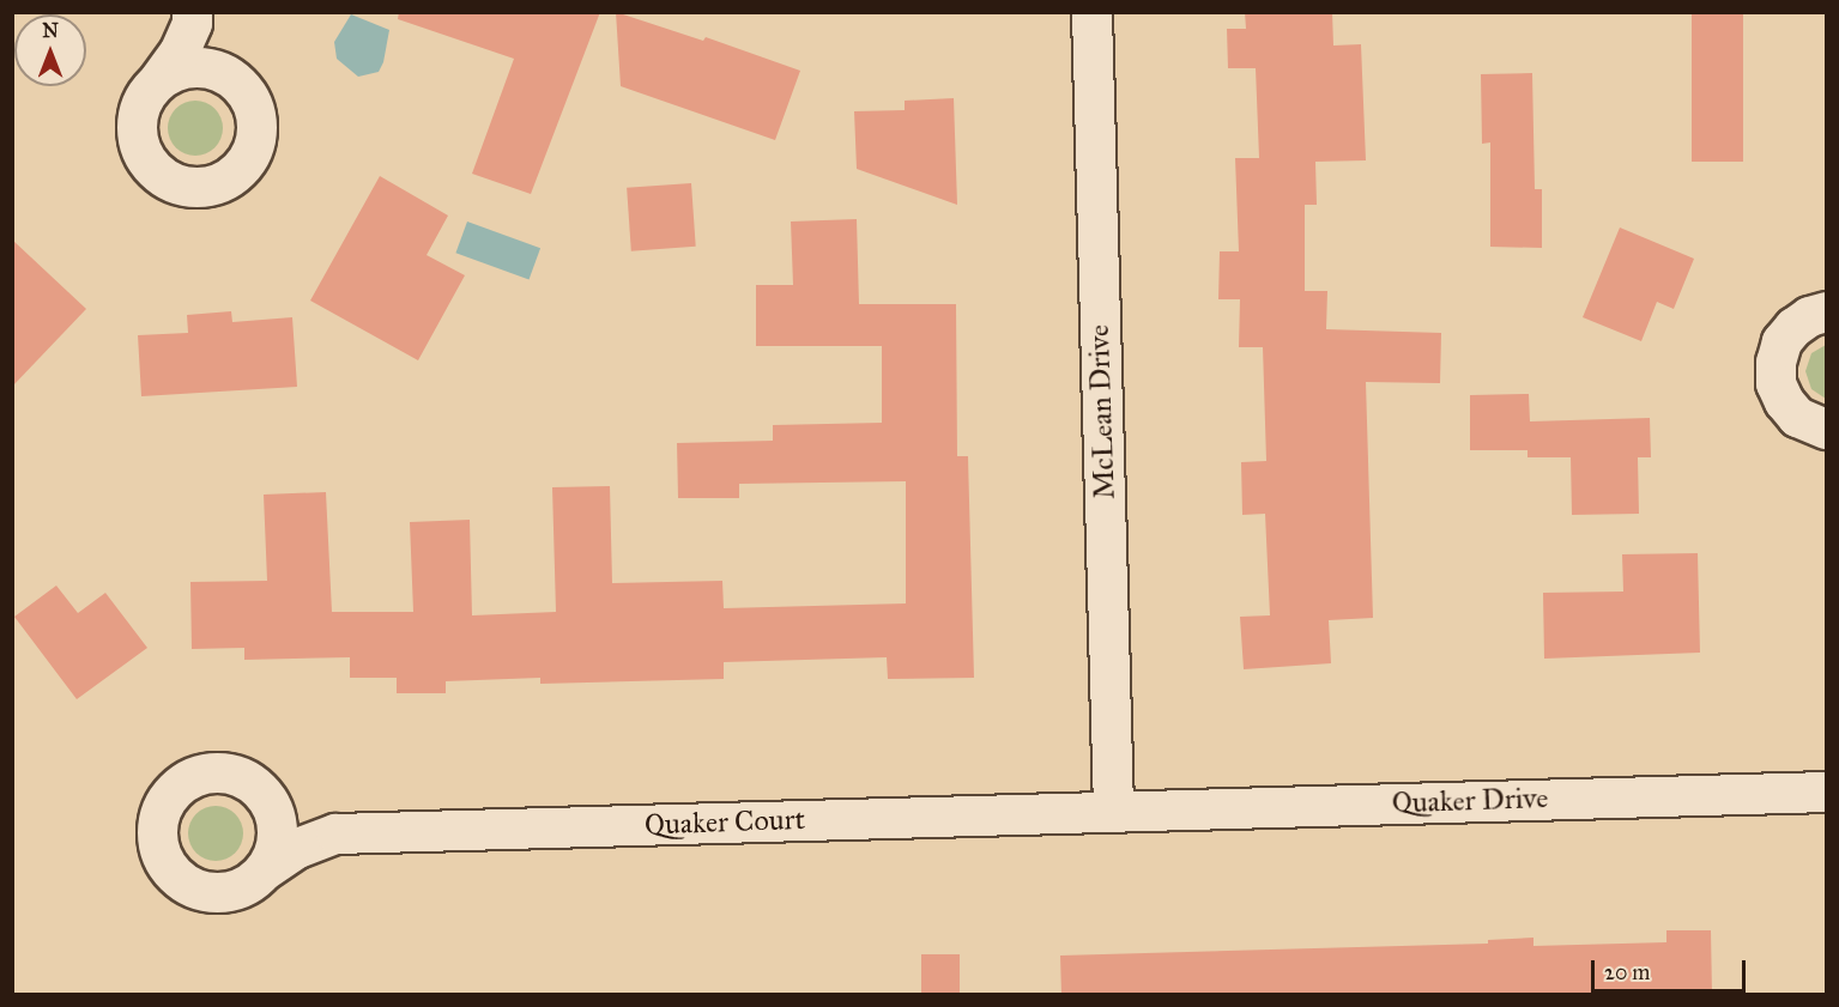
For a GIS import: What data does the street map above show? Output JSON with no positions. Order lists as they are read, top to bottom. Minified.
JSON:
{"streets":{"street":["McLean Drive","Quaker Drive","Quaker Court"]},"crossings":[["McLean Drive","Quaker Drive"],["McLean Drive","Quaker Court"],["Quaker Drive","Quaker Court"]],"scale_bar":"20 m","north":"top"}
